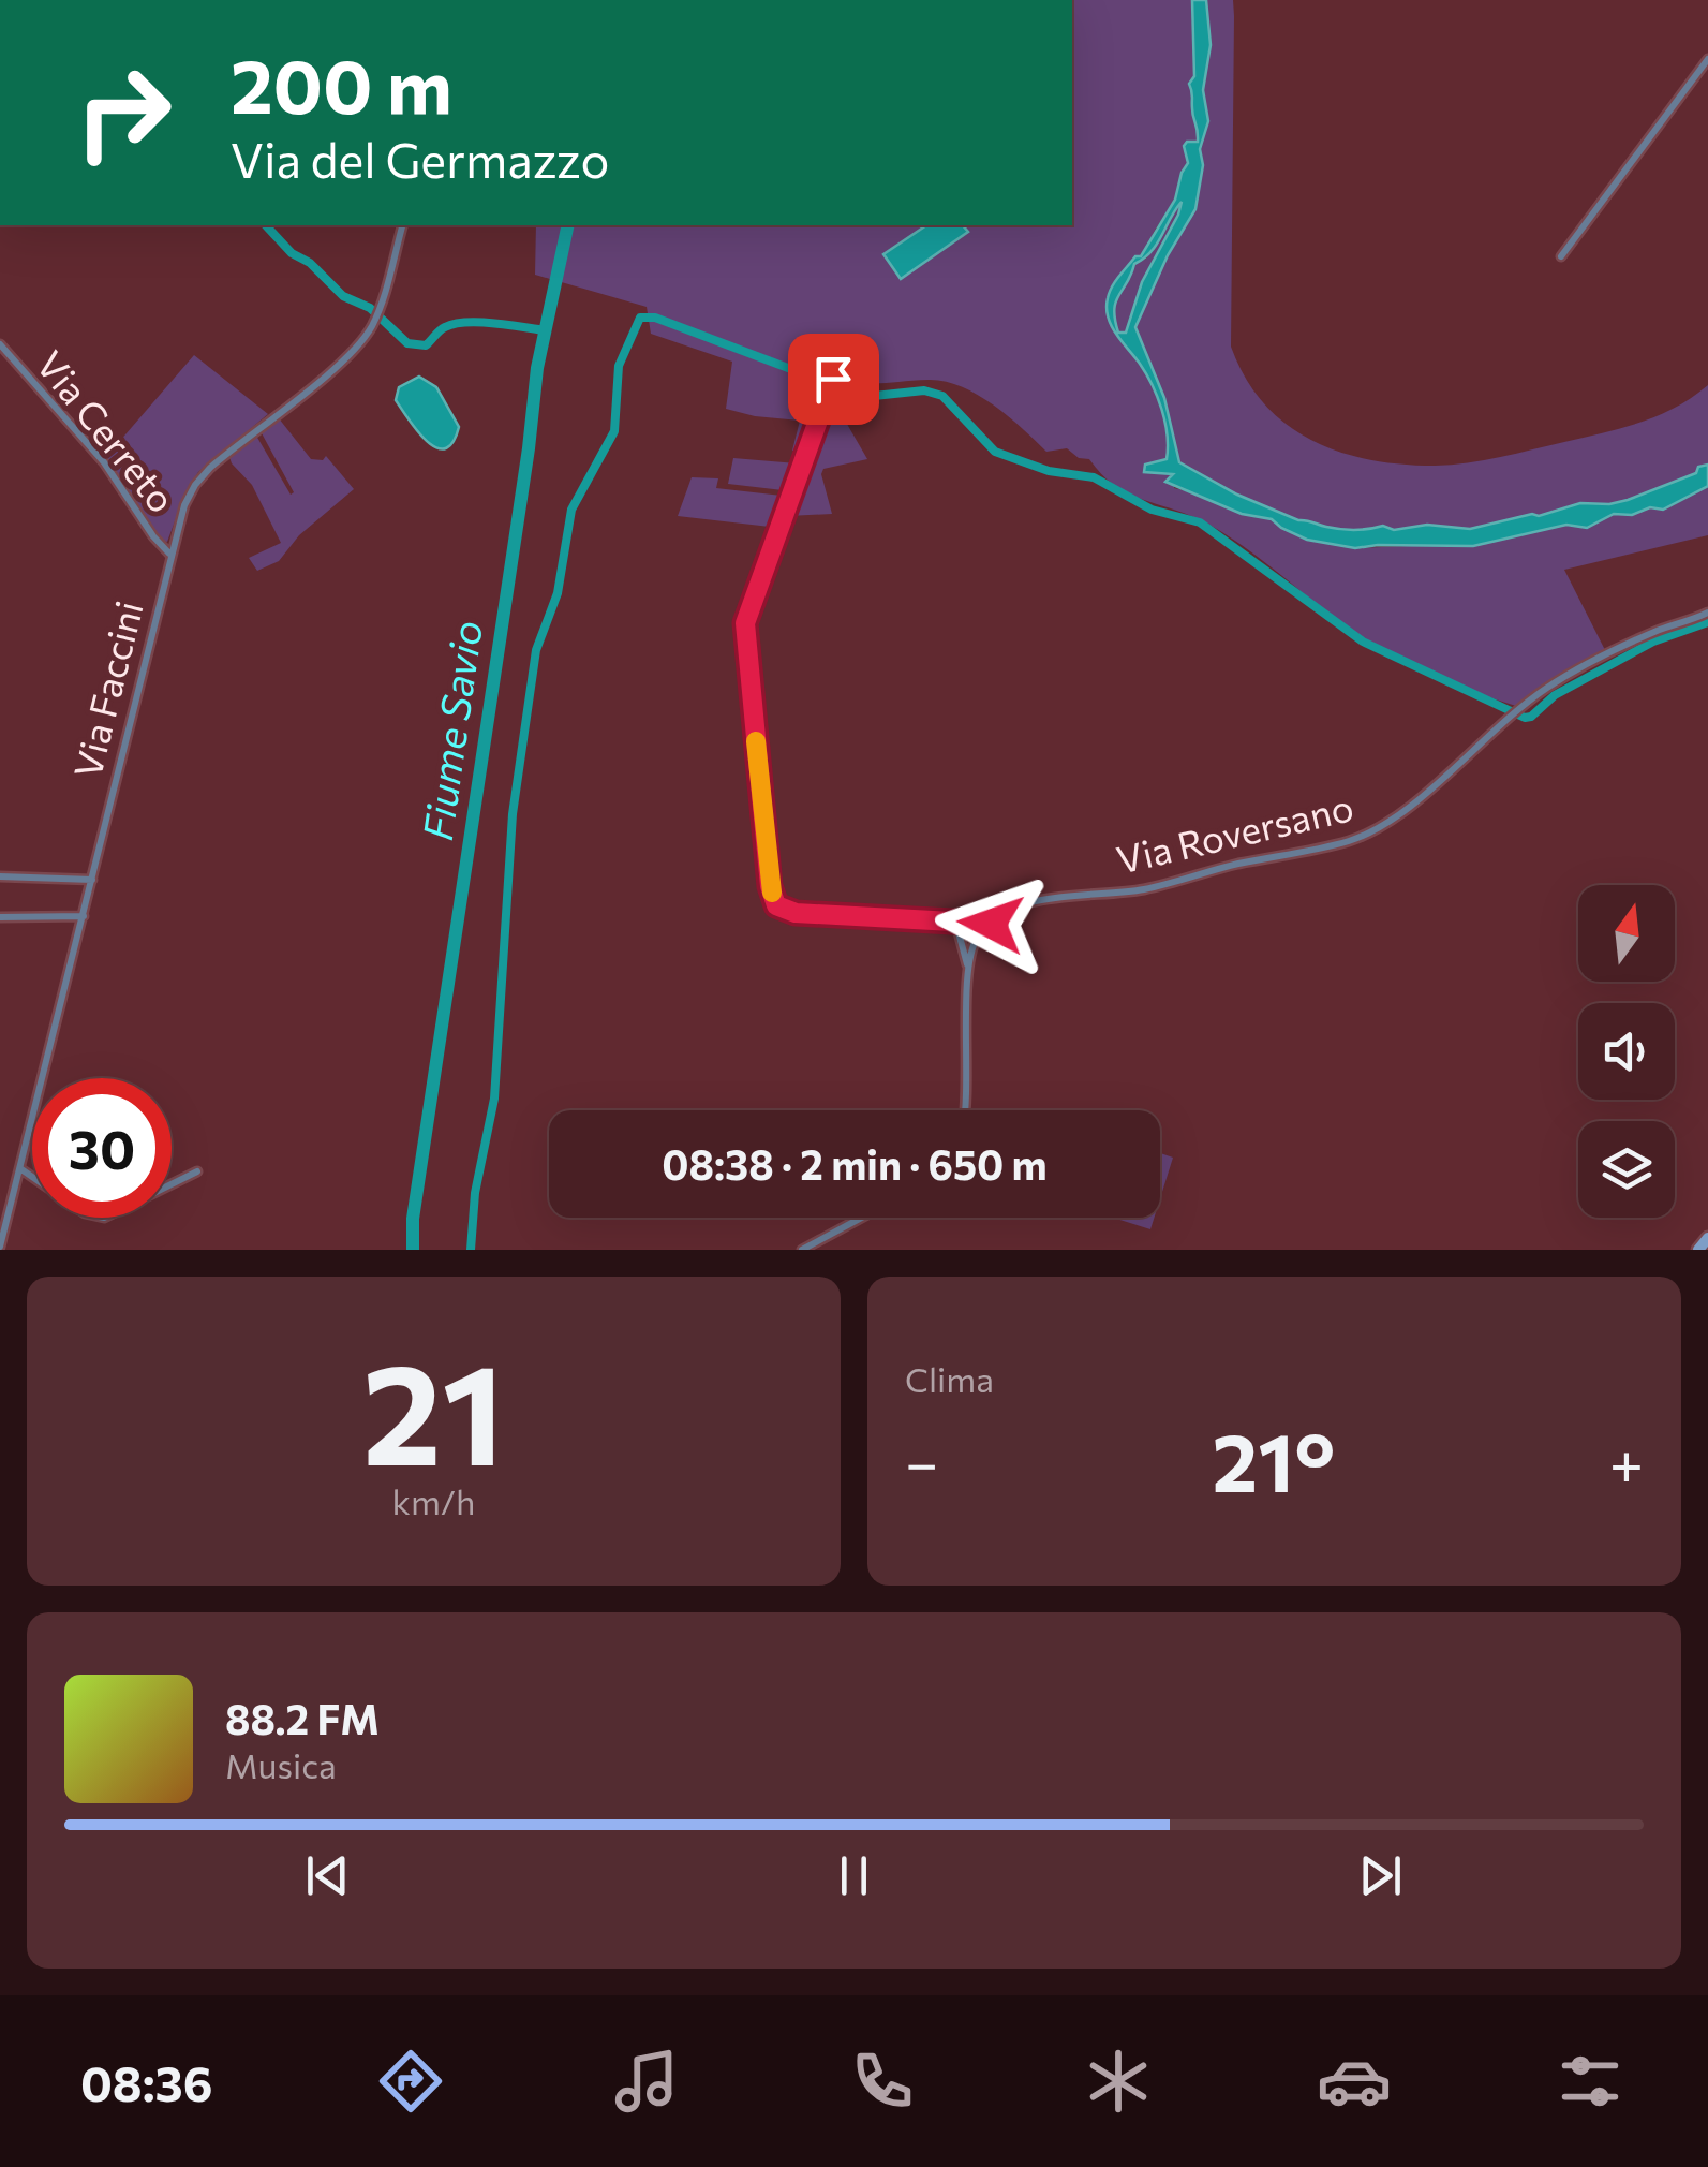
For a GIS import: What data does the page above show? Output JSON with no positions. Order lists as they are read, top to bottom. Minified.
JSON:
{"streets":{"street":["Via Cerreto","Via Faccini","Via Roversano"]},"crossings":[["Via Cerreto","Via Faccini"]],"water":["Fiume Savio"],"north":"top","page":{"turn":["200 m","Via del Germazzo"],"limit":"30","trip":"08:38 · 2 min · 650 m","tile":[["21","km/h"],"Clima"],"heat":["−","21°","+"],"song":["88.2 FM","Musica"],"tabs":"08:36"}}
